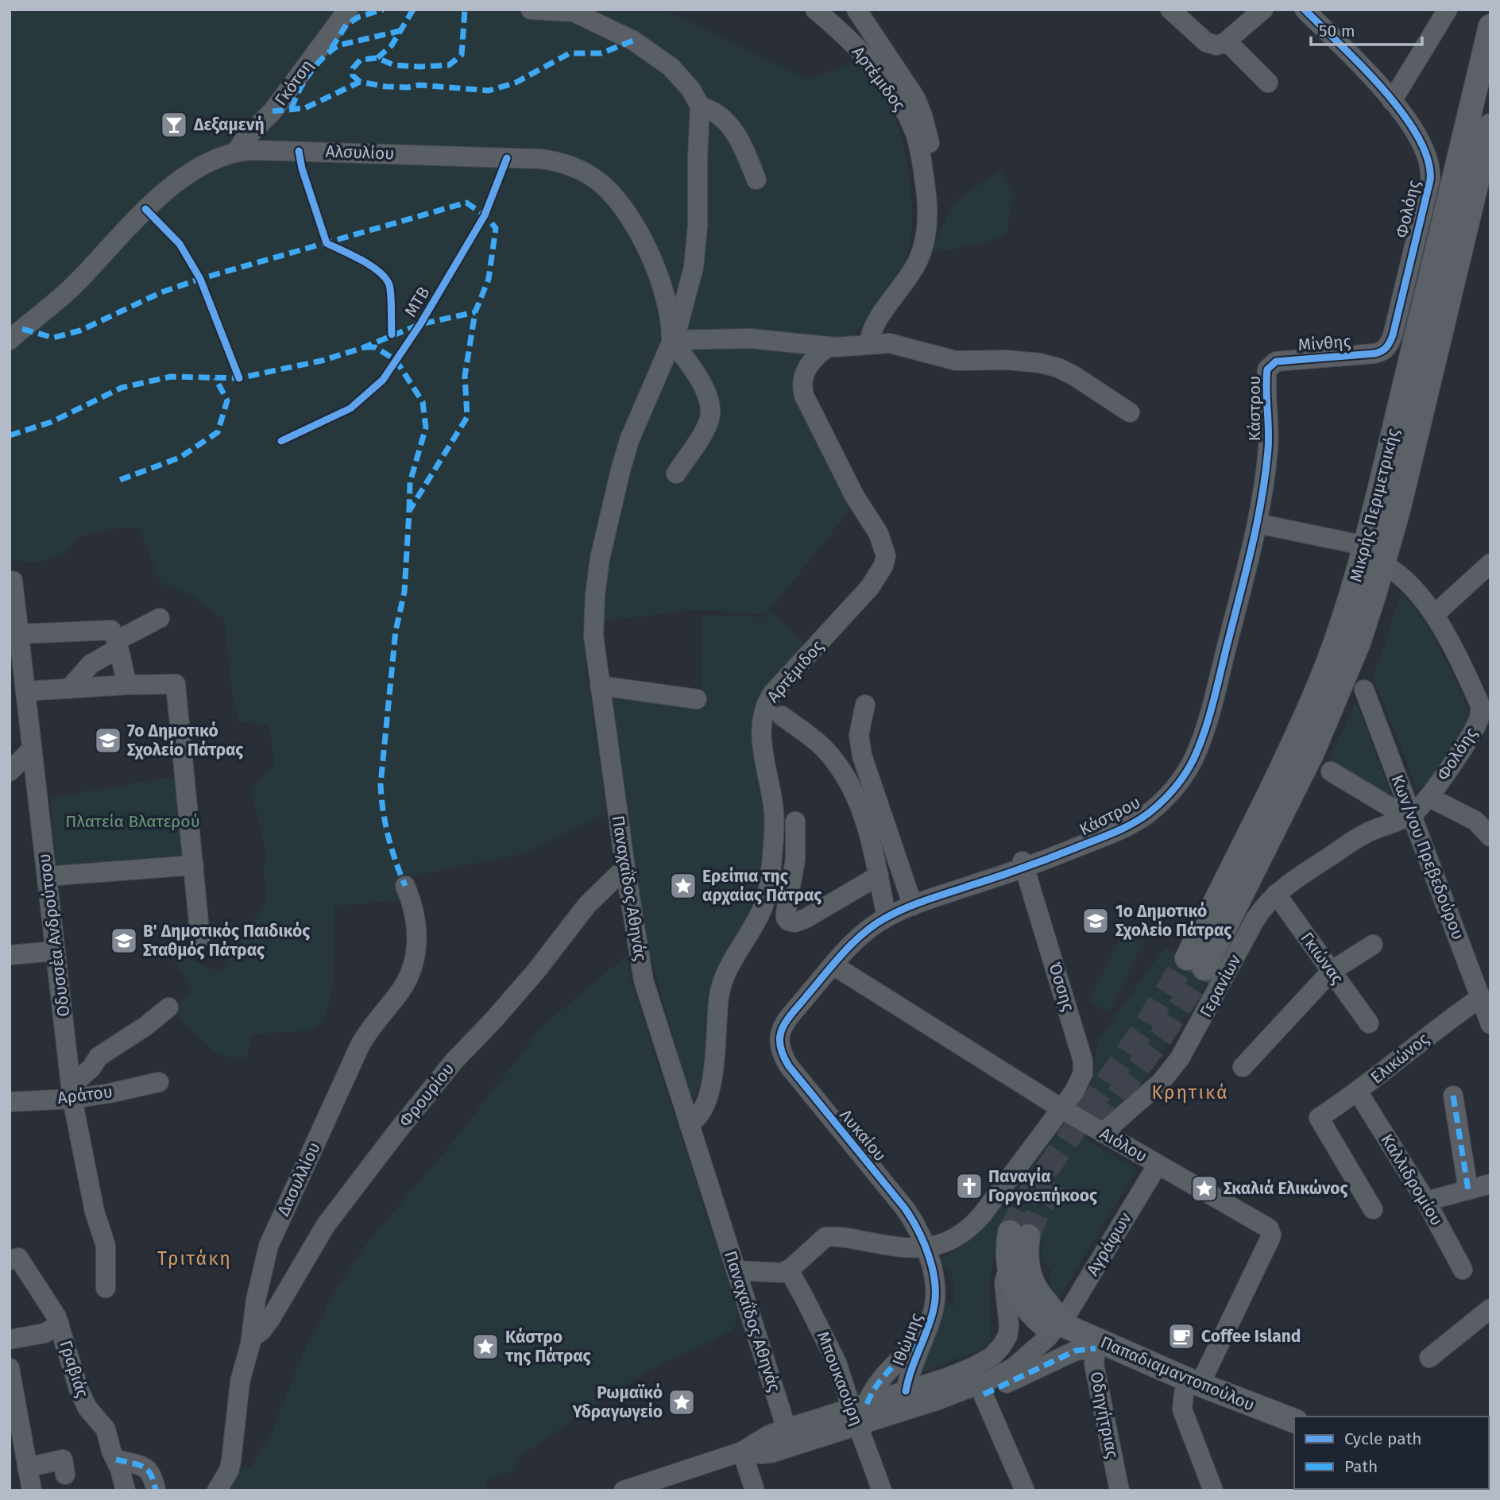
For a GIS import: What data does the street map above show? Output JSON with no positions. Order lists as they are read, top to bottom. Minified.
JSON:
{"streets":{"main road":["Μικρής Περιμετρικής","Παπαδιαμαντοπούλου"],"street":["Αρτέμιδος","Γκότση","Αλσυλίου","Φολόης","Μίνθης","Κάστρου","Κων/νου Πρεβεδούρου","Παναχαΐδος Αθηνάς","Οδυσσέα Ανδρούτσου","Γκιώνας","Γερανίων","Όσσης","Ελικώνος","Αράτου","Φρουρίου","Λυκαίου","Αιόλου","Δασυλλίου","Καλλιδρομίου","Αγράφων","Ιθώμης","Γραβιάς","Μπουκαούρη","Οδηγήτριας"],"cycle path":["MTB"]},"crossings":[["Αρτέμιδος","Παναχαΐδος Αθηνάς"],["Γκότση","Αλσυλίου"],["Αλσυλίου","Παναχαΐδος Αθηνάς"],["Φολόης","Μίνθης"],["Φολόης","Μικρής Περιμετρικής"],["Φολόης","Γερανίων"],["Μίνθης","Κάστρου"],["Κάστρου","Όσσης"],["Κάστρου","Λυκαίου"],["Κάστρου","Αιόλου"],["Κων/νου Πρεβεδούρου","Γερανίων"],["Κων/νου Πρεβεδούρου","Ελικώνος"],["Παναχαΐδος Αθηνάς","Φρουρίου"],["Οδυσσέα Ανδρούτσου","Αράτου"],["Γκιώνας","Γερανίων"],["Γερανίων","Αιόλου"],["Όσσης","Λυκαίου"],["Όσσης","Αιόλου"],["Όσσης","Μπουκαούρη"],["Ελικώνος","Καλλιδρομίου"],["Φρουρίου","Δασυλλίου"],["Λυκαίου","Ιθώμης"],["Αιόλου","Αγράφων"],["Αιόλου","Παπαδιαμαντοπούλου"],["Αγράφων","Παπαδιαμαντοπούλου"],["Παπαδιαμαντοπούλου","Οδηγήτριας"]],"districts":["Κρητικά","Τριτάκη"],"parks":["Πλατεία Βλατερού"],"places":{"bar":["Δεξαμενή"],"school or university":["7ο Δημοτικό Σχολείο Πάτρας","1ο Δημοτικό Σχολείο Πάτρας","Β' Δημοτικός Παιδικός Σταθμός Πάτρας"],"place":["Ερείπια της αρχαίας Πάτρας","Σκαλιά Ελικώνος","Κάστρο της Πάτρας","Ρωμαϊκό Υδραγωγείο"],"church":["Παναγία Γοργοεπήκοος"],"cafe":["Coffee Island"]},"legend":["Cycle path","Path"],"scale_bar":"50 m"}
